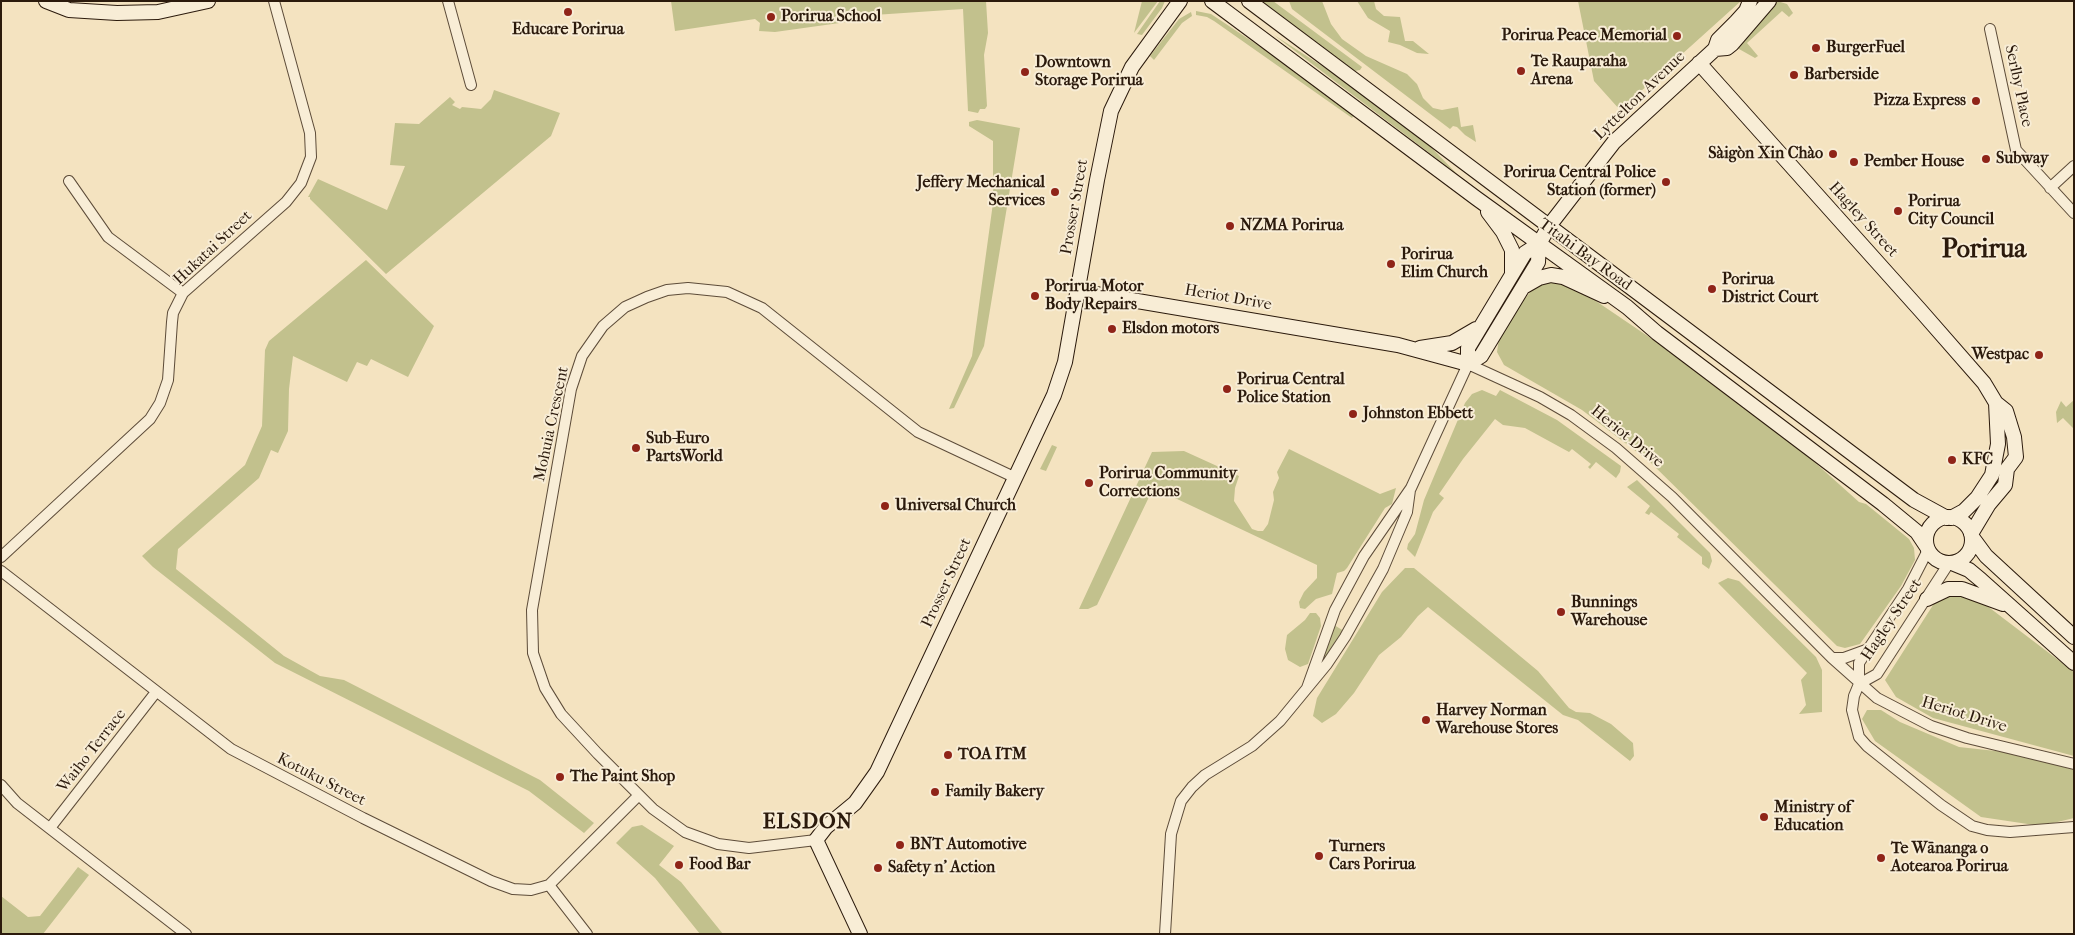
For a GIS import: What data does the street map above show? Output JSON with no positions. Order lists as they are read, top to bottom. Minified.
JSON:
{"streets":{"main road":["Lyttelton Avenue","Prosser Street","Hagley Street","Titahi Bay Road","Heriot Drive"],"street":["Serlby Place","Hukatai Street","Mohuia Crescent","Waiho Terrace","Kotuku Street"]},"crossings":[["Lyttelton Avenue","Hagley Street"],["Lyttelton Avenue","Titahi Bay Road"],["Lyttelton Avenue","Heriot Drive"],["Prosser Street","Heriot Drive"],["Prosser Street","Mohuia Crescent"],["Hagley Street","Titahi Bay Road"],["Hagley Street","Heriot Drive"],["Waiho Terrace","Kotuku Street"]],"districts":["Porirua","ELSDON"],"places":["Educare Porirua","Porirua School","Porirua Peace Memorial","BurgerFuel","Te Rauparaha Arena","Downtown Storage Porirua","Barberside","Pizza Express","Sàigòn Xin Chào","Subway","Pember House","Porirua Central Police Station (former)","Jeffery Mechanical Services","Porirua City Council","NZMA Porirua","Porirua Elim Church","Porirua District Court","Porirua Motor Body Repairs","Elsdon motors","Westpac","Porirua Central Police Station","Johnston Ebbett","Sub-Euro PartsWorld","KFC","Porirua Community Corrections","Universal Church","Bunnings Warehouse","Harvey Norman Warehouse Stores","TOA ITM","The Paint Shop","Family Bakery","Ministry of Education","BNT Automotive","Turners Cars Porirua","Te Wānanga o Aotearoa Porirua","Food Bar","Safety n' Action"]}
